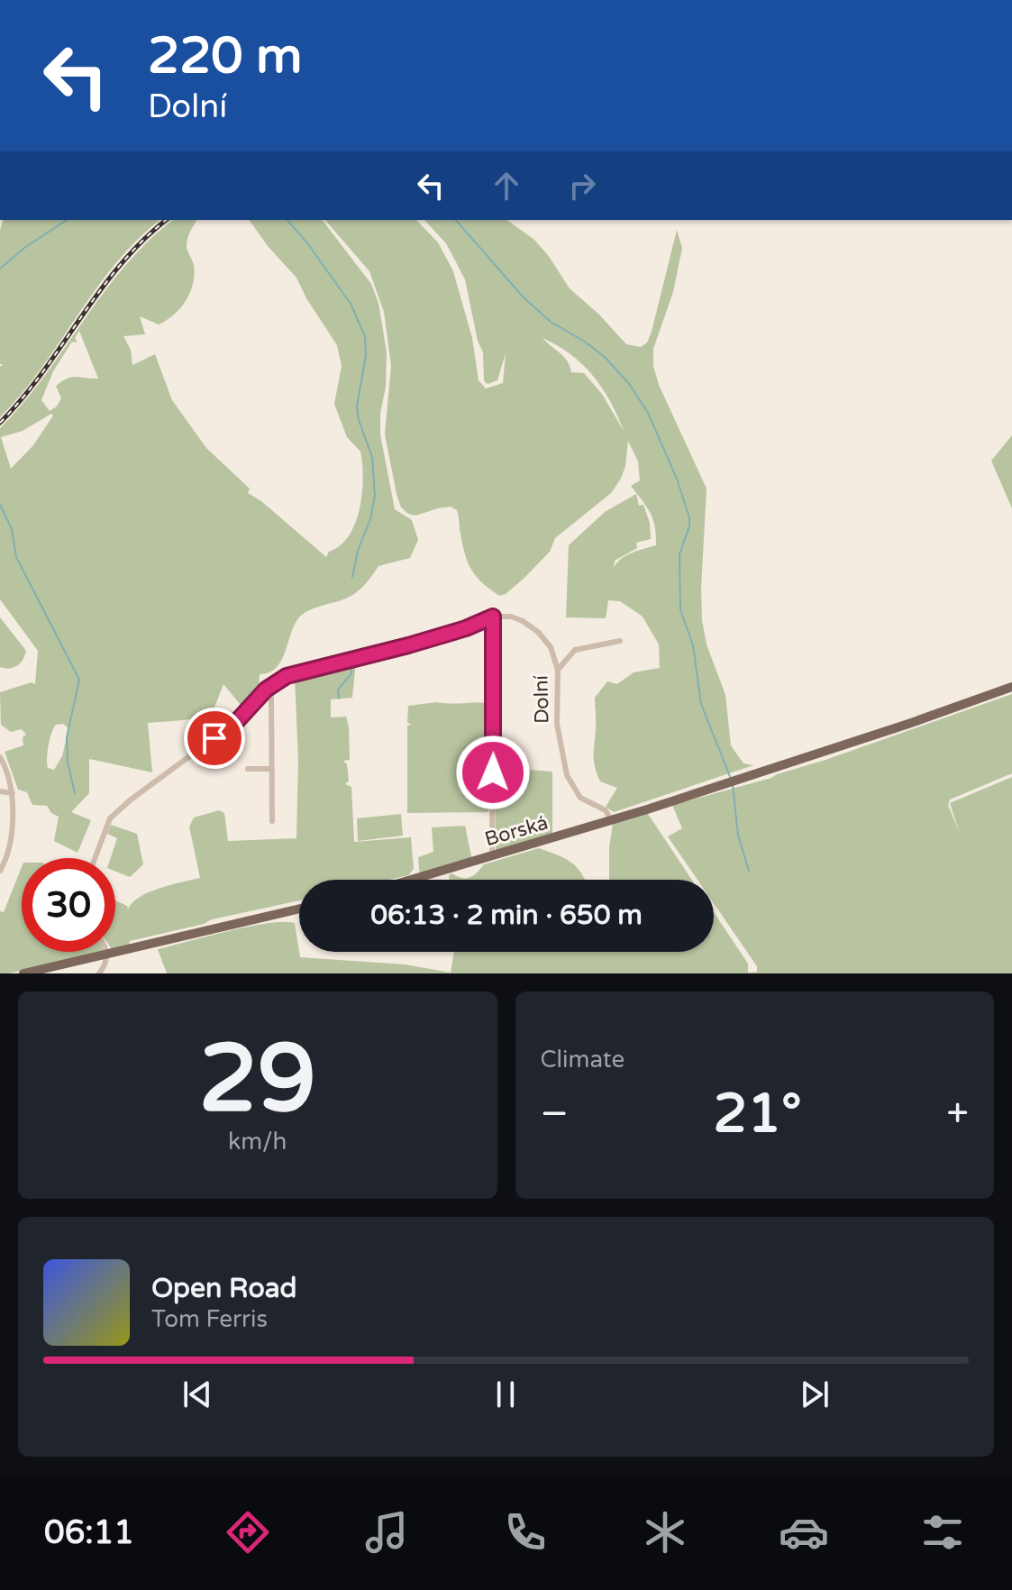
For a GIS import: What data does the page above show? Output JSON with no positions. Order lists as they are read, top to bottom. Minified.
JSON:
{"streets":{"main road":["Borská"],"street":["Dolní"]},"crossings":[["Dolní","Borská"]],"page":{"turn":["220 m","Dolní"],"limit":"30","trip":"06:13 · 2 min · 650 m","tile":[["29","km/h"],"Climate"],"heat":["−","21°","+"],"song":["Open Road","Tom Ferris"],"tabs":"06:11"}}
